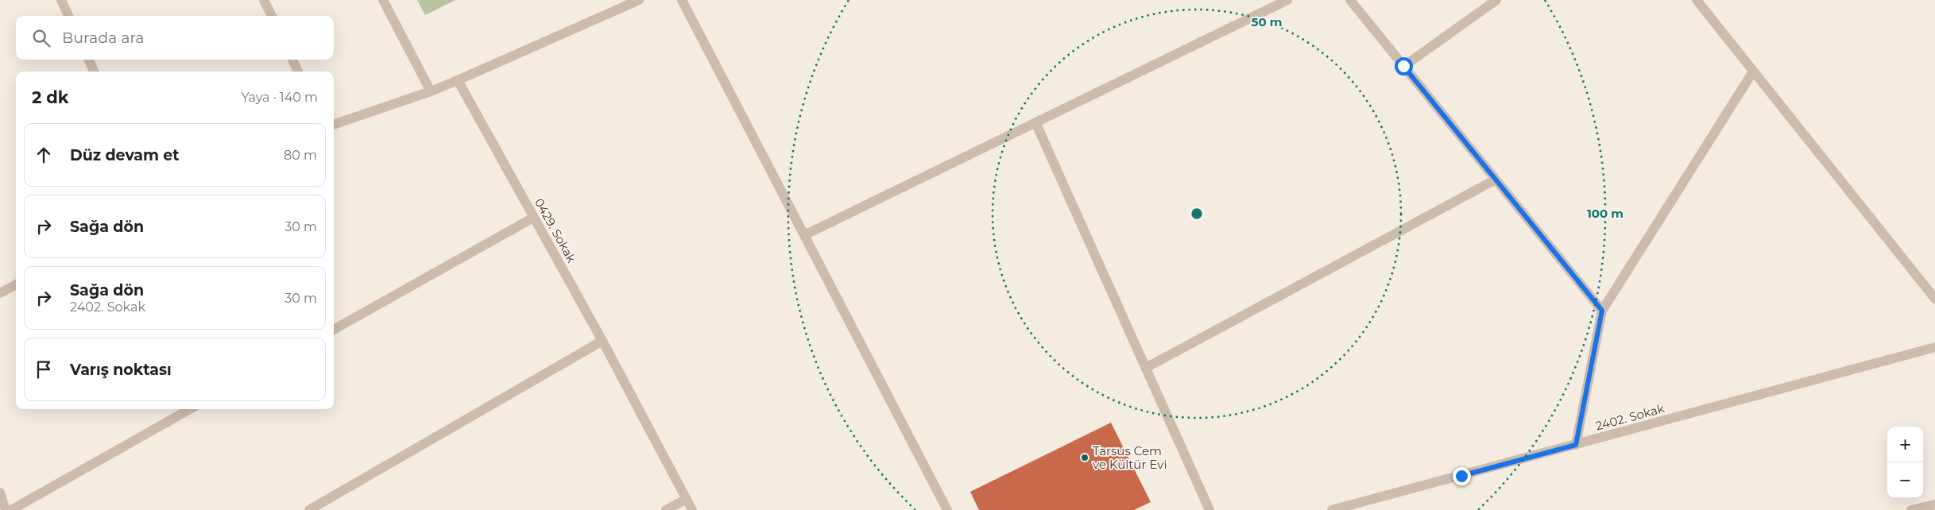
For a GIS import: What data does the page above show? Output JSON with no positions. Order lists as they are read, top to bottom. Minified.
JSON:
{"streets":{"street":["0429. Sokak","2402. Sokak"]},"places":["Tarsus Cem ve Kültür Evi"],"page":{"search":"Burada ara","heading":["2 dk","Yaya · 140 m"],"list":[["Düz devam et","80 m"],["Sağa dön","30 m"],["Sağa dön","2402. Sokak","30 m"],"Varış noktası"],"map_buttons":["+","−"]},"rings":["50 m","100 m"]}
